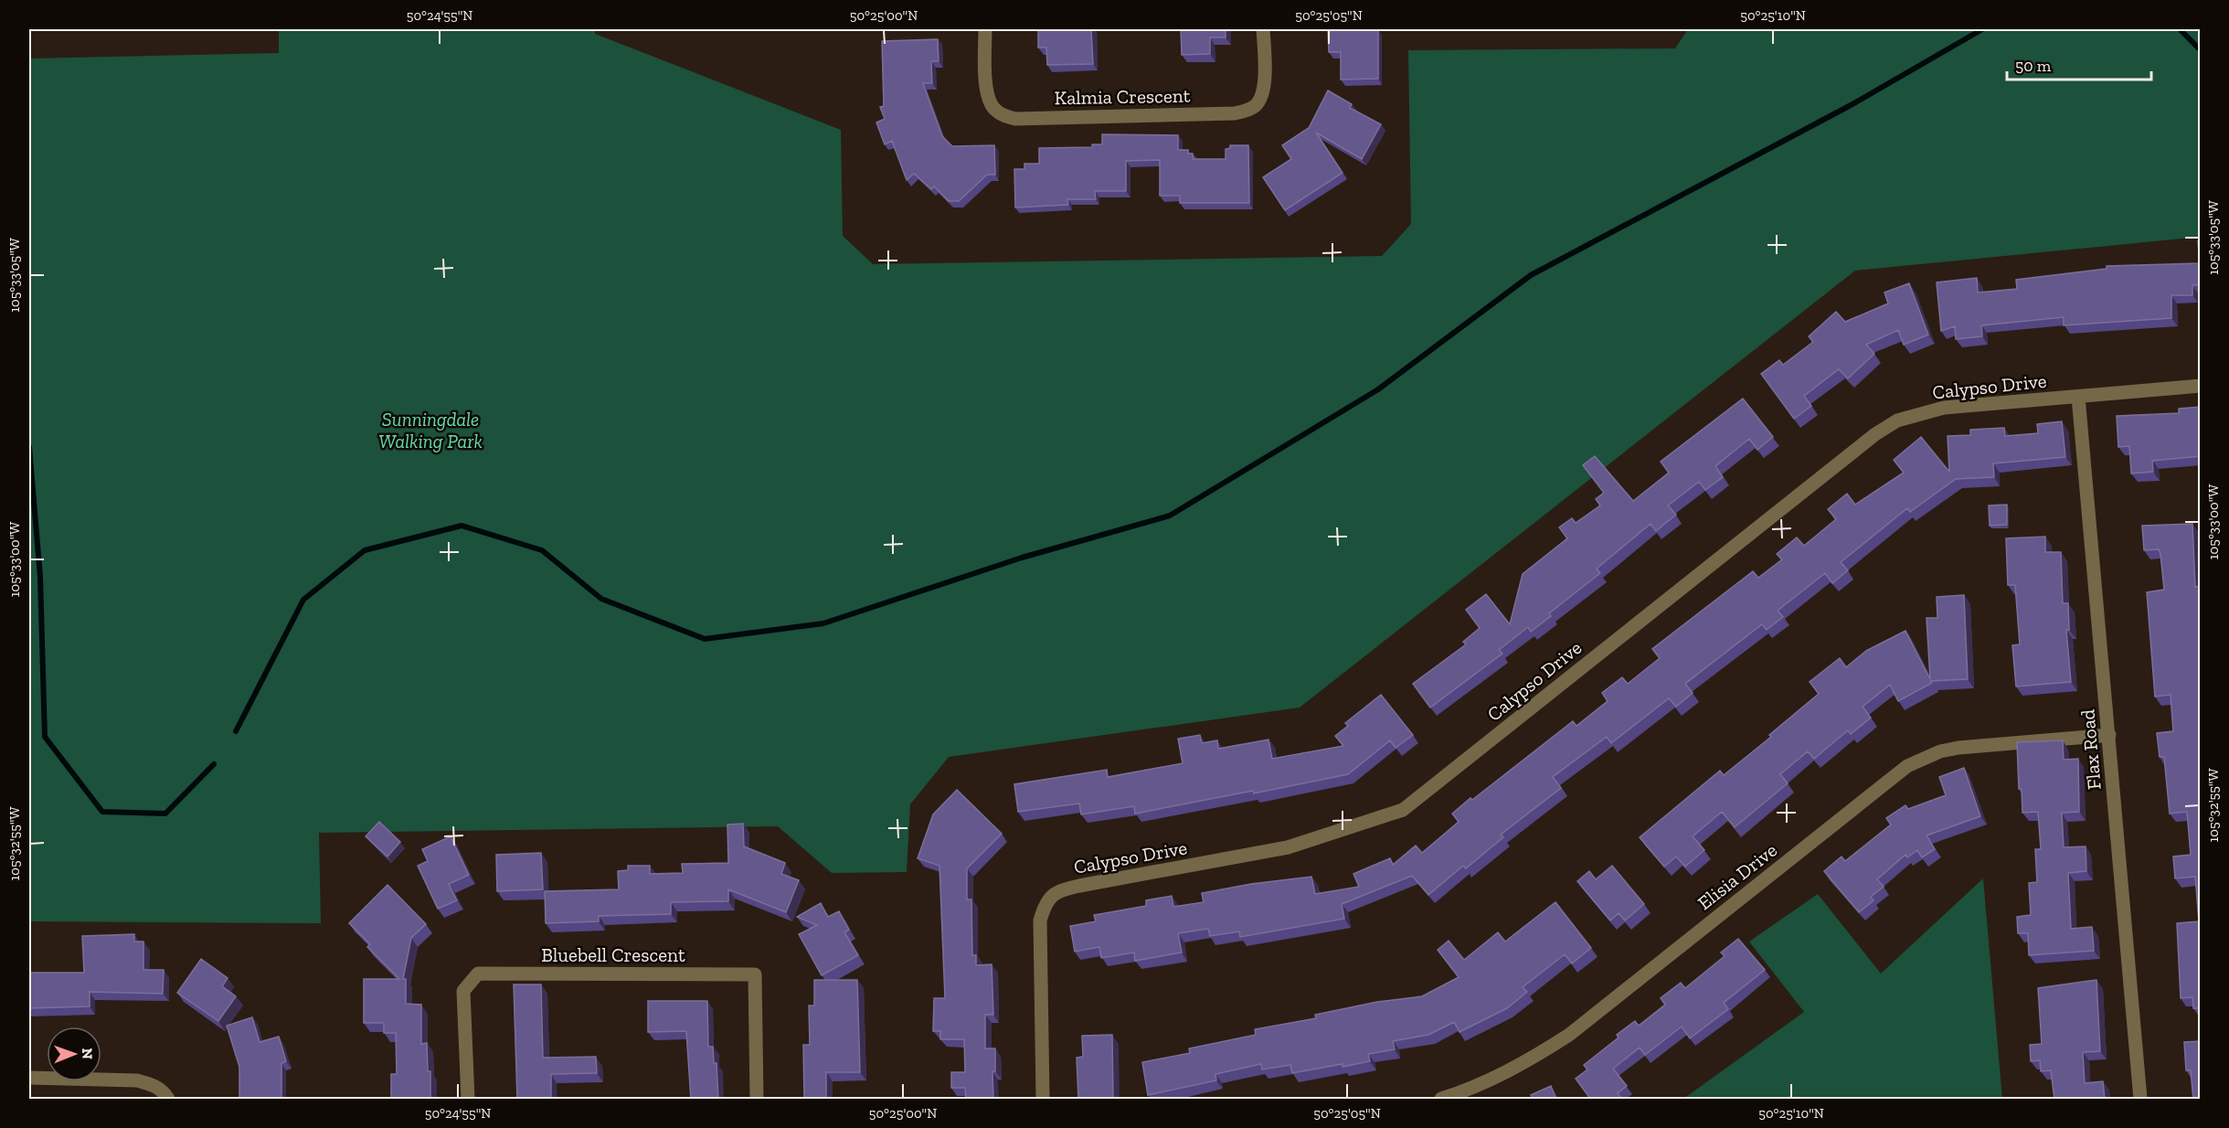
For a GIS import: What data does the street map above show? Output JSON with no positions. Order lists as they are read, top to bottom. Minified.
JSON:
{"streets":{"street":["Kalmia Crescent","Calypso Drive","Flax Road","Elisia Drive","Bluebell Crescent"]},"crossings":[["Calypso Drive","Flax Road"],["Flax Road","Elisia Drive"]],"parks":["Sunningdale Walking Park"],"scale_bar":"50 m","north":"right","coordinates":["50°24'55\"N","50°25'00\"N","50°25'05\"N","50°25'10\"N","105°33'05\"W","105°33'00\"W","105°32'55\"W"]}
